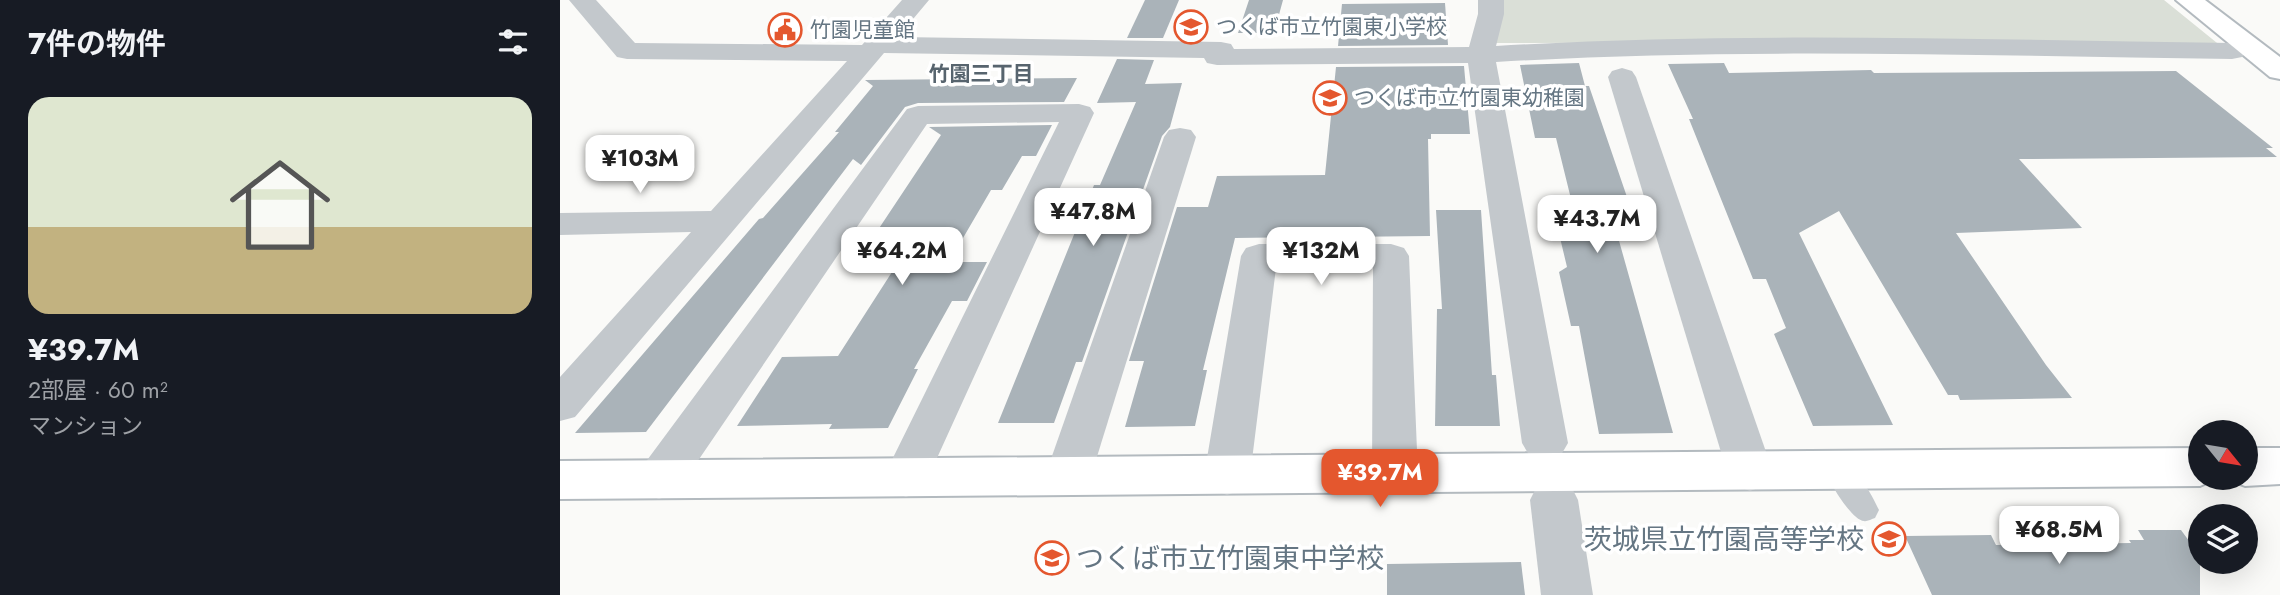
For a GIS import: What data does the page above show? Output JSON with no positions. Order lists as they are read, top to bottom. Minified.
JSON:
{"districts":["竹園三丁目"],"places":{"school or university":["つくば市立竹園東小学校","つくば市立竹園東幼稚園","茨城県立竹園高等学校","つくば市立竹園東中学校"],"public building":["竹園児童館"]},"north":"bottom right","page":{"heading":"7件の物件","list":[{"name":"¥39.7M","note":"2部屋 · 60 m² · マンション"}],"price":["¥103M","¥47.8M","¥43.7M","¥64.2M","¥132M","¥39.7M","¥68.5M"]}}
